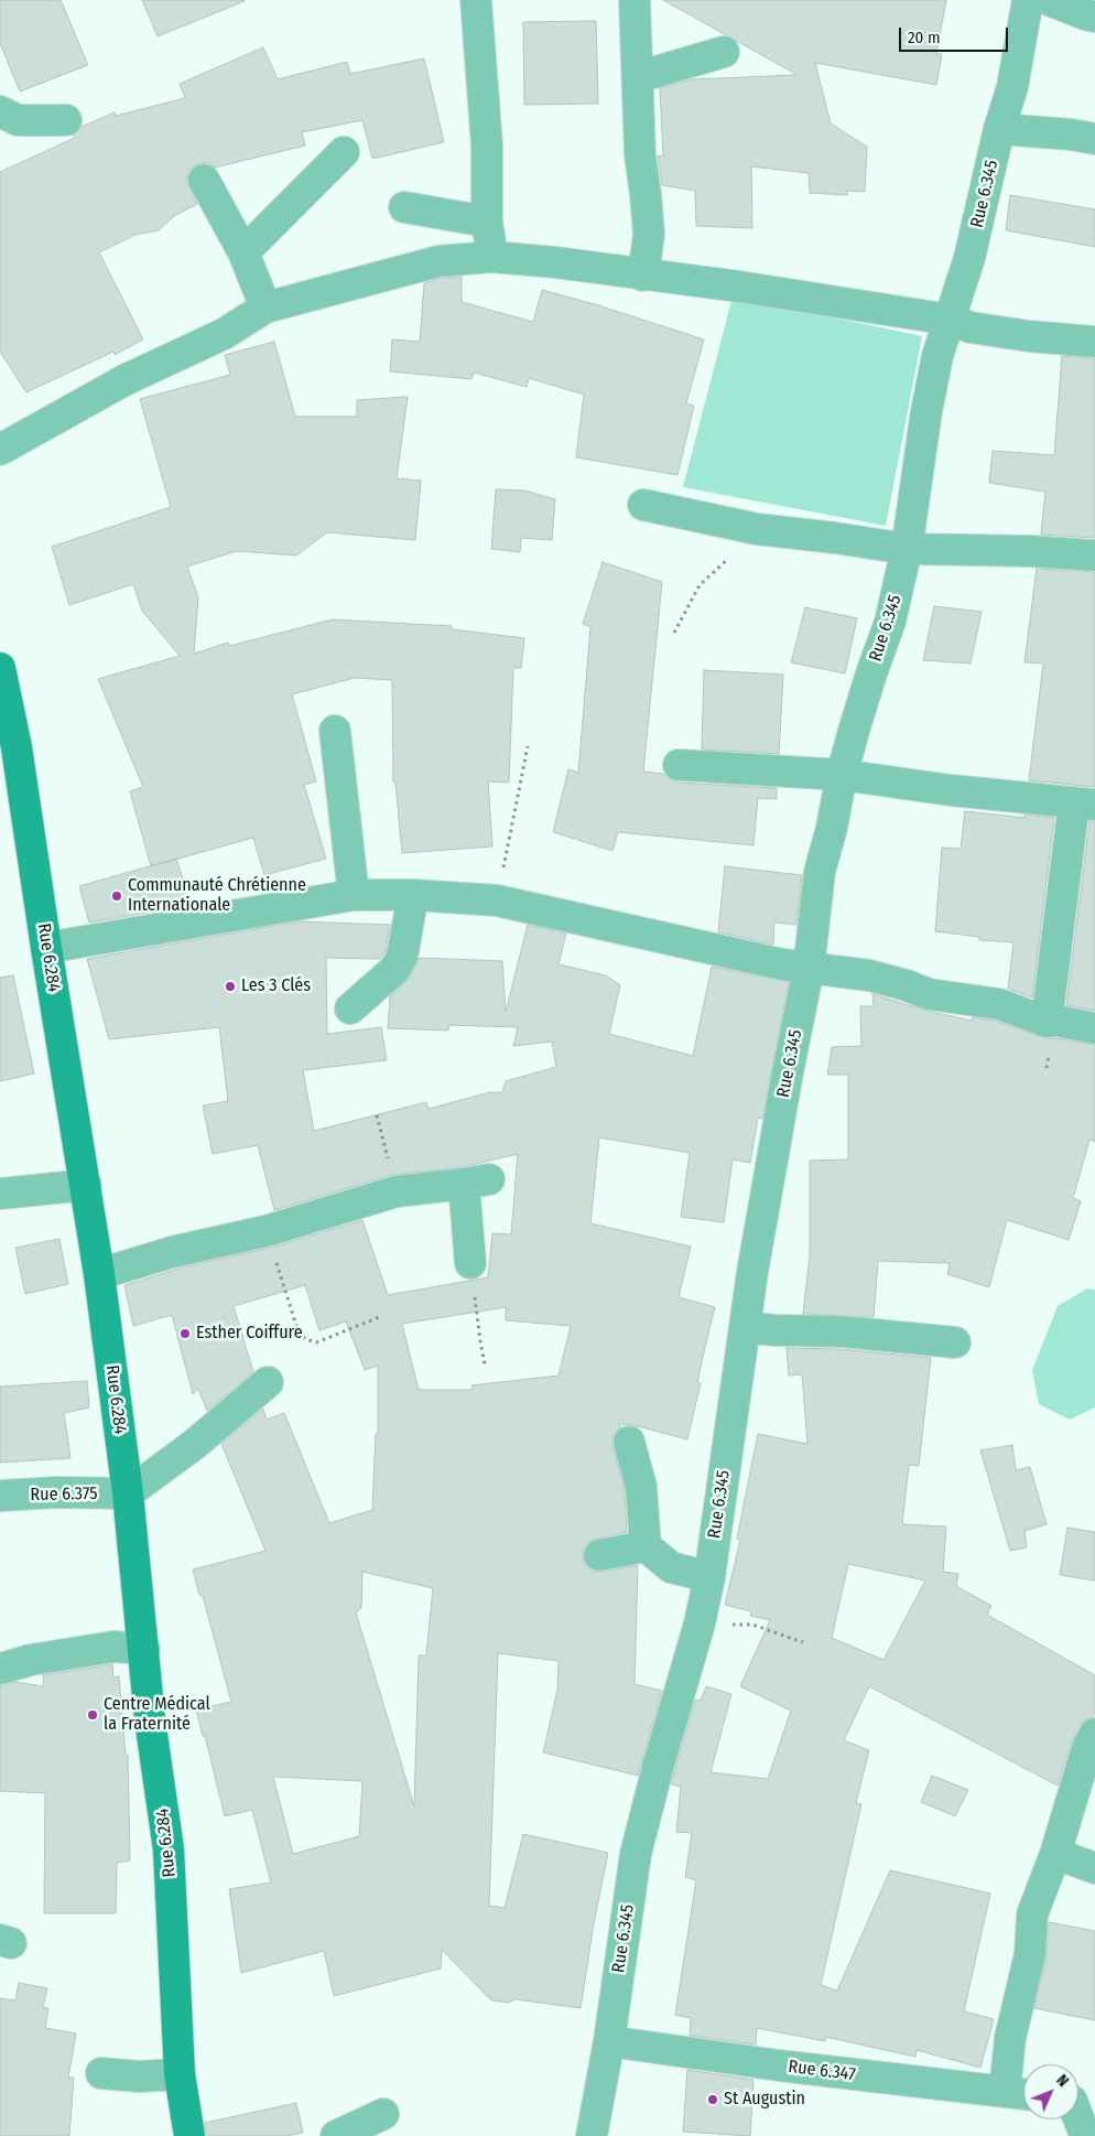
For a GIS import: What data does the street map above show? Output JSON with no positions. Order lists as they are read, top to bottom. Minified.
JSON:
{"streets":{"street":["Rue 6.345","Rue 6.284","Rue 6.375","Rue 6.347"]},"crossings":[["Rue 6.345","Rue 6.347"],["Rue 6.284","Rue 6.375"]],"places":["Communauté Chrétienne Internationale","Les 3 Clés","Esther Coiffure","Centre Médical la Fraternité","St Augustin"],"scale_bar":"20 m","north":"top right"}
